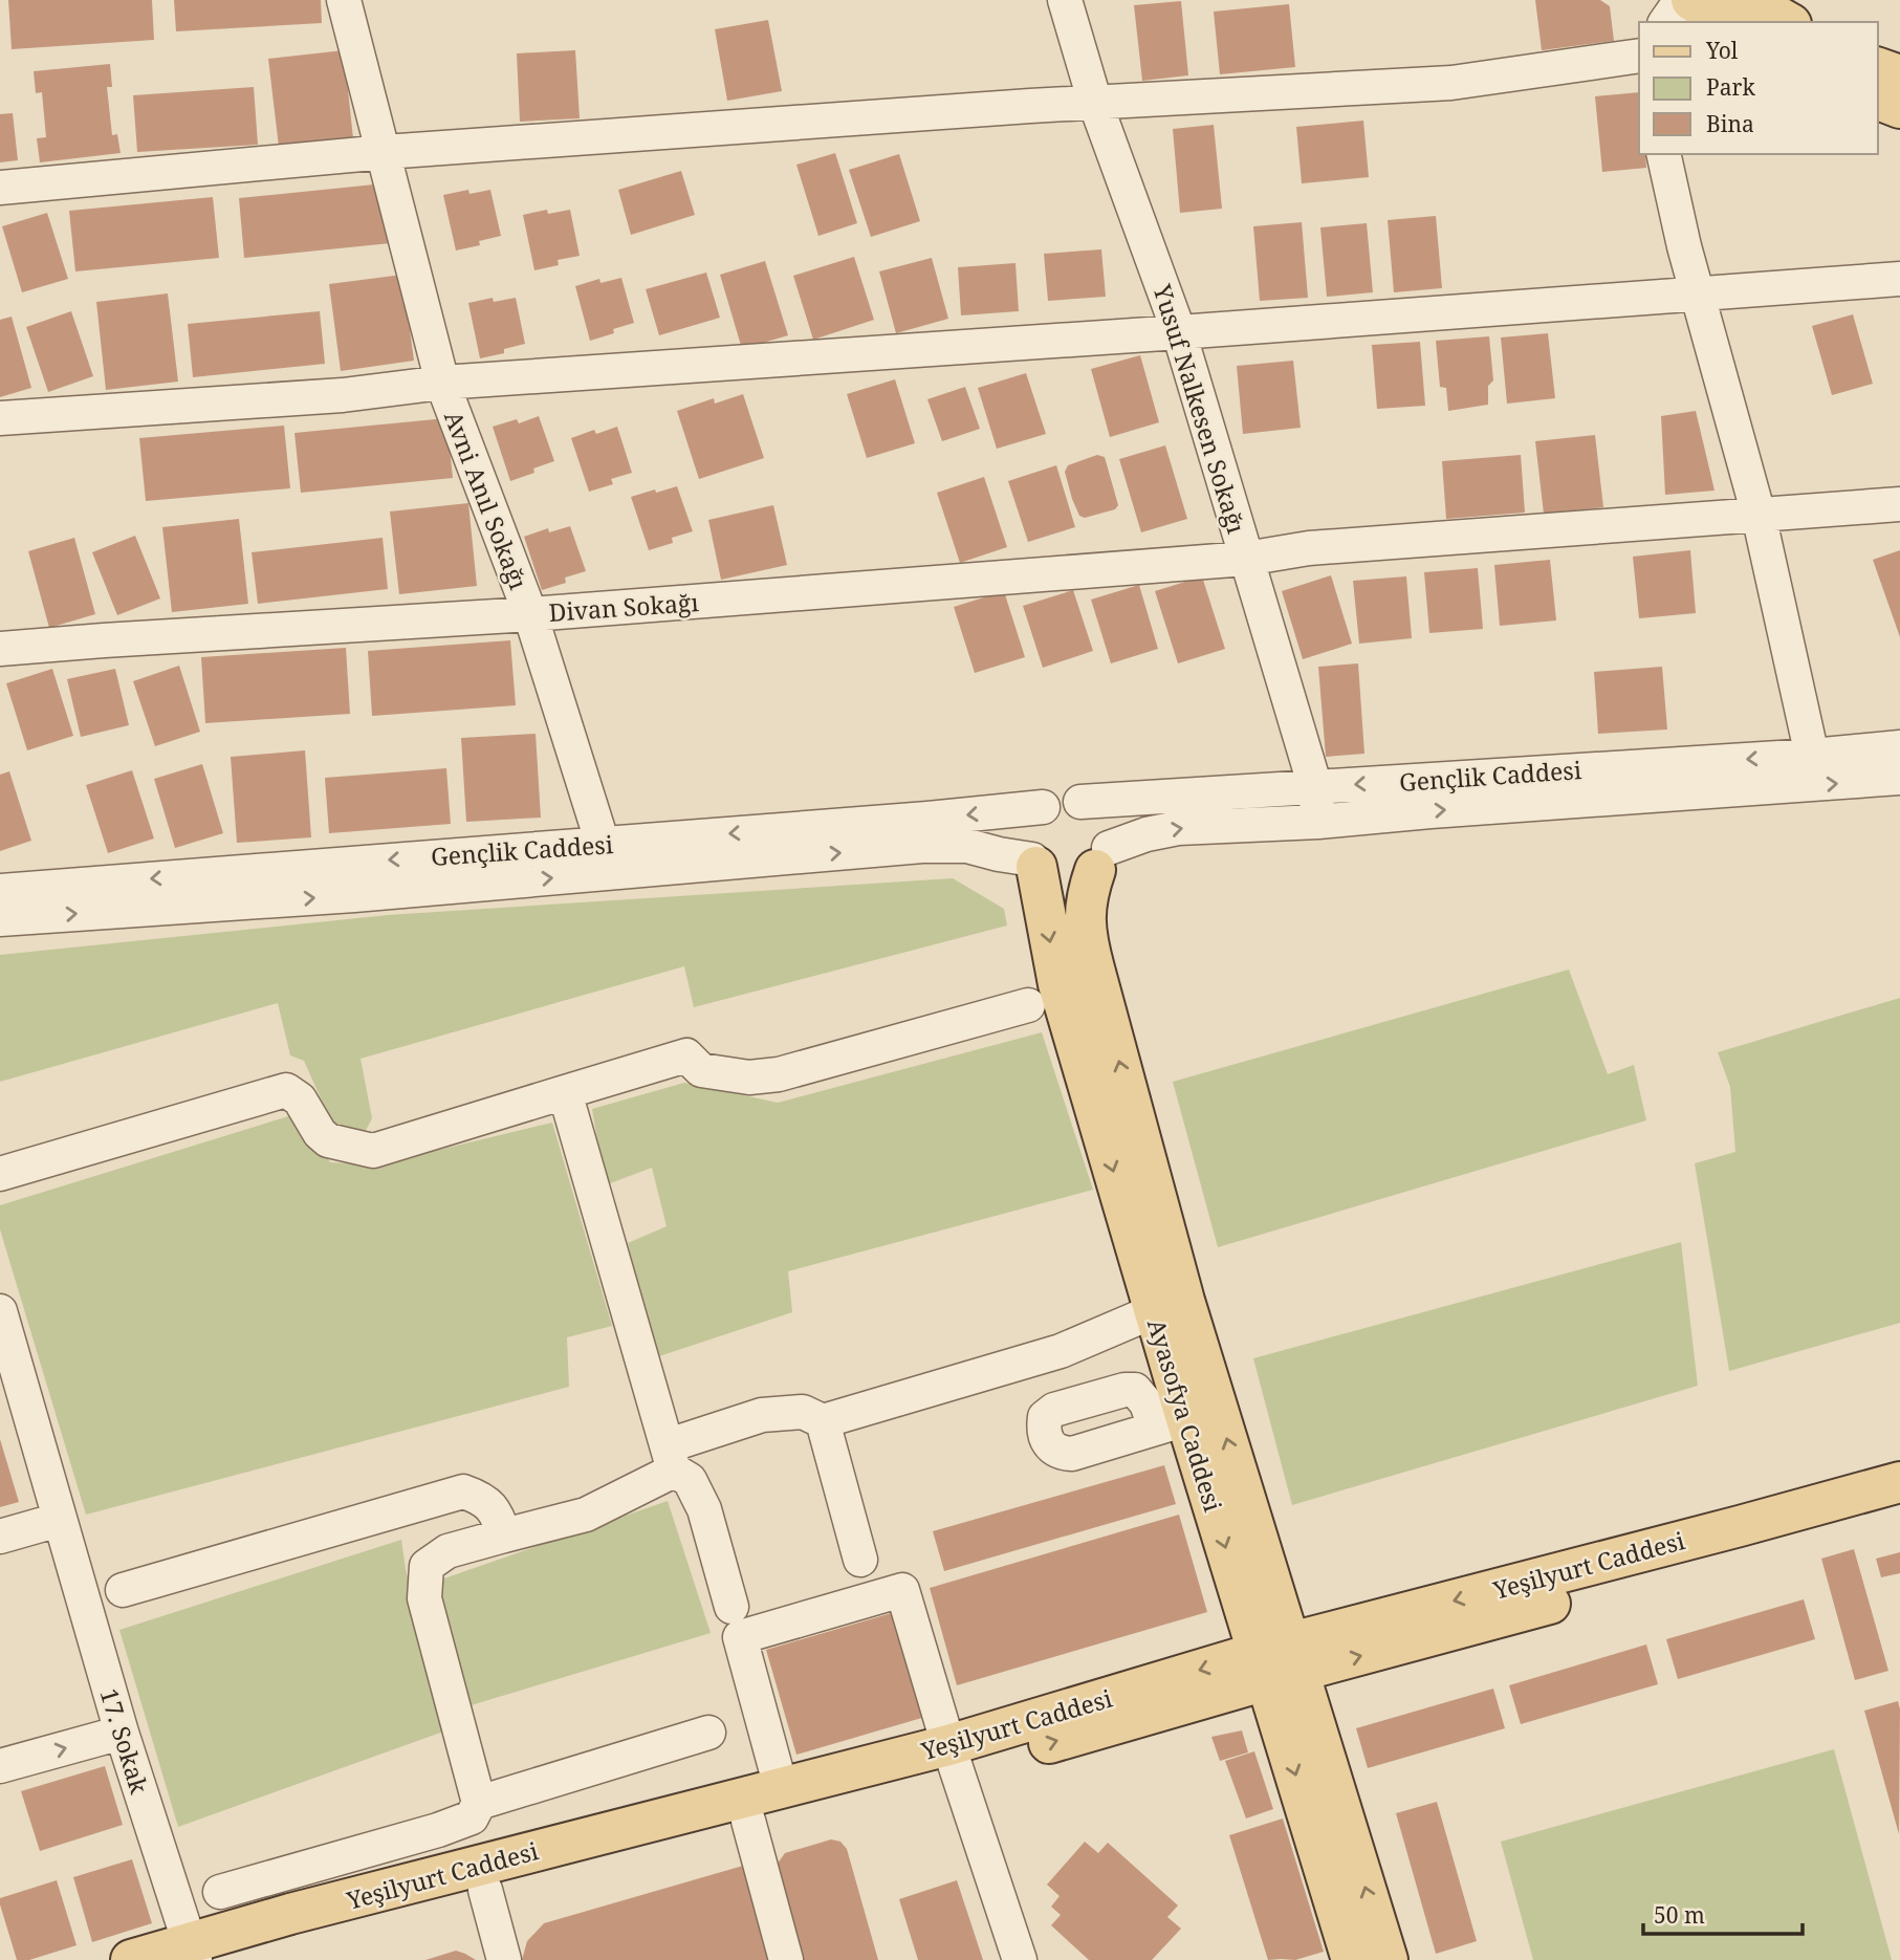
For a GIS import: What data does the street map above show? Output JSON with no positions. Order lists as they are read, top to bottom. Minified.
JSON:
{"streets":{"main road":["Ayasofya Caddesi","Yeşilyurt Caddesi"],"street":["Yusuf Nalkesen Sokağı","Avni Anıl Sokağı","Divan Sokağı","Gençlik Caddesi","17. Sokak"]},"crossings":[["Yusuf Nalkesen Sokağı","Divan Sokağı"],["Yusuf Nalkesen Sokağı","Gençlik Caddesi"],["Avni Anıl Sokağı","Divan Sokağı"],["Avni Anıl Sokağı","Gençlik Caddesi"],["Gençlik Caddesi","Ayasofya Caddesi"],["Ayasofya Caddesi","Yeşilyurt Caddesi"],["Yeşilyurt Caddesi","17. Sokak"]],"legend":["Yol","Park","Bina"],"scale_bar":"50 m"}
